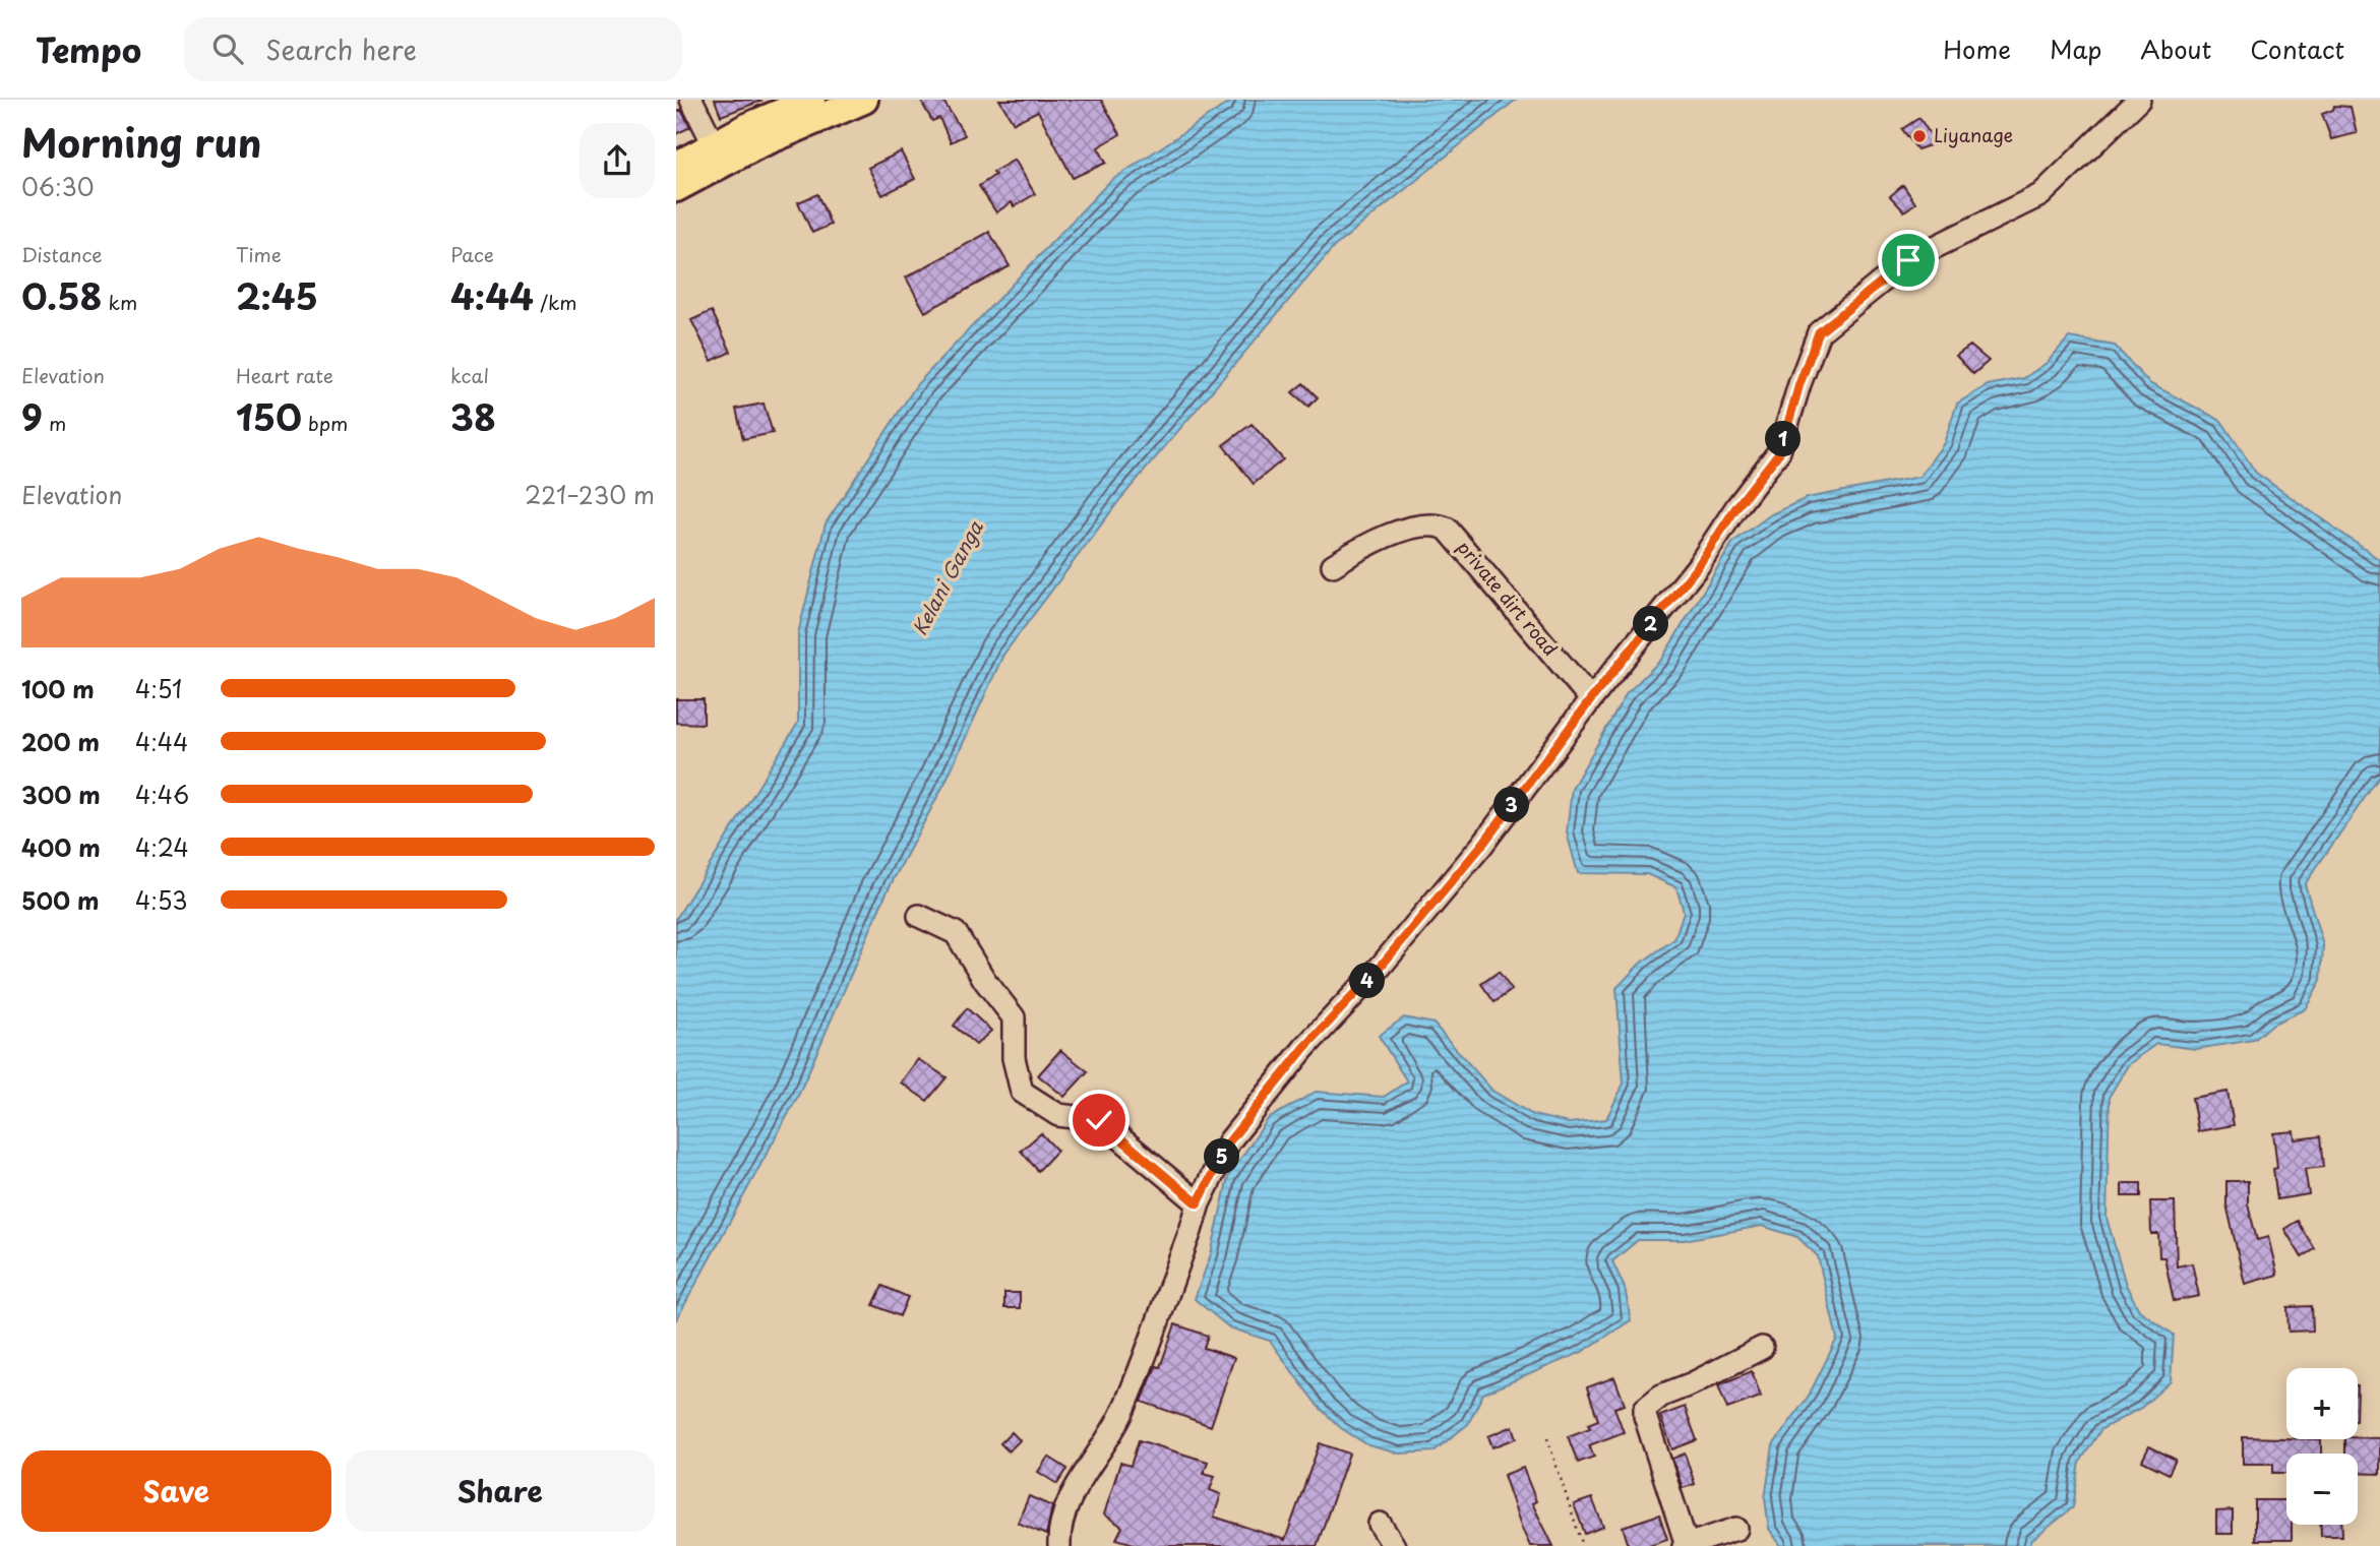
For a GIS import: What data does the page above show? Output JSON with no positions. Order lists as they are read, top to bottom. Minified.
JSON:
{"streets":{"street":["private dirt road"]},"water":["Kelani Ganga"],"places":["Liyanage"],"page":{"header":"Tempo","search":"Search here","nav":["Home","Map","About","Contact"],"heading":["Morning run","06:30"],"stats":[["Distance","0.58 km"],["Time","2:45"],["Pace","4:44 /km"],["Elevation","9 m"],["Heart rate","150 bpm"],["kcal","38"]],"pins":["1","2","3","4","5"],"chart":["Elevation","221–230 m"],"list":[{"name":"100 m","note":"4:51"},{"name":"200 m","note":"4:44"},{"name":"300 m","note":"4:46"},{"name":"400 m","note":"4:24"},{"name":"500 m","note":"4:53"}],"map_buttons":["+","−"],"buttons":["Save","Share"]}}
